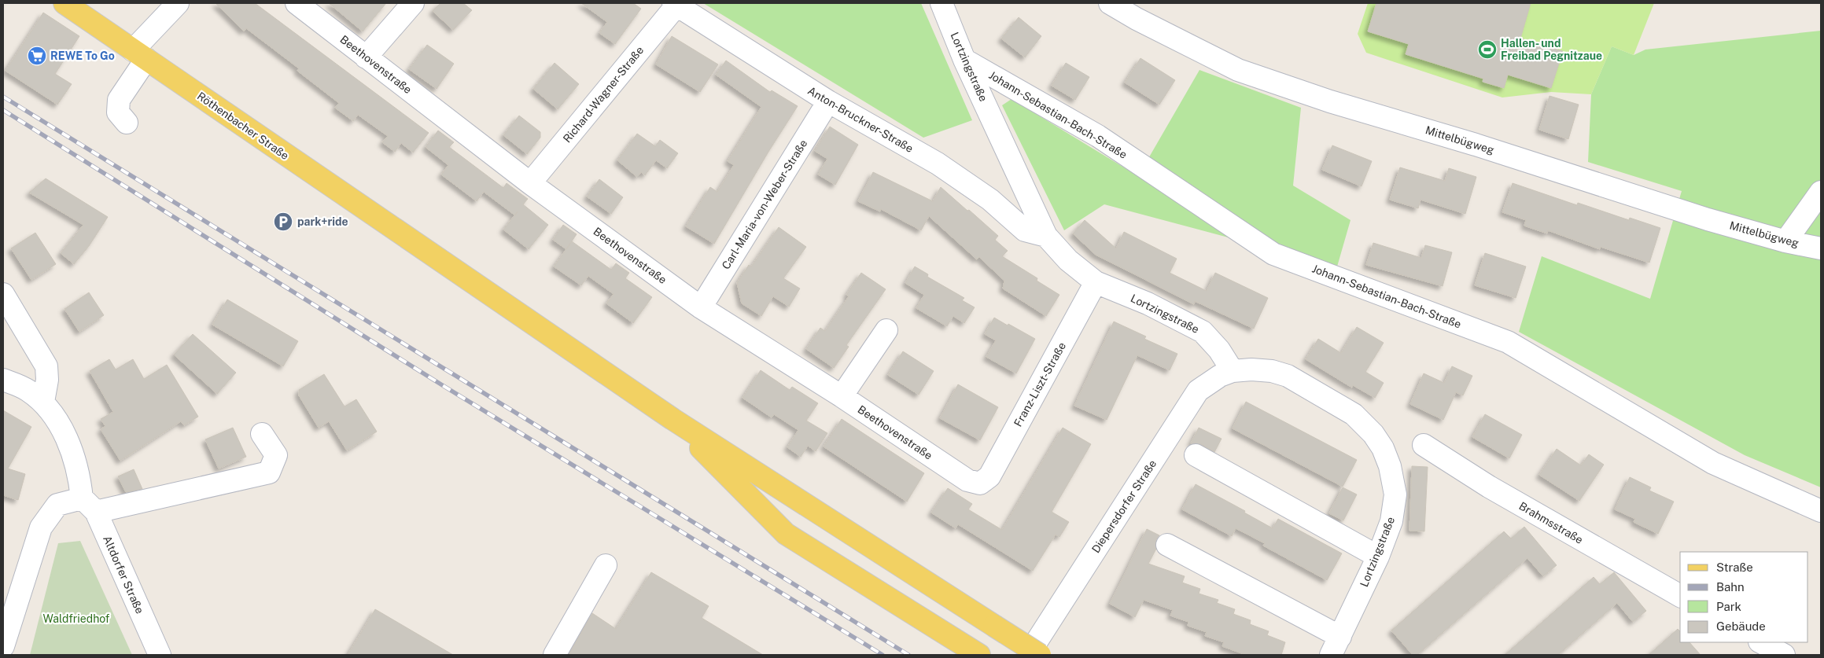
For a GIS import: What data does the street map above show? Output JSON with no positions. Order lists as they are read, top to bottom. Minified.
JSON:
{"streets":{"main road":["Röthenbacher Straße"],"street":["Beethovenstraße","Lortzingstraße","Richard-Wagner-Straße","Johann-Sebastian-Bach-Straße","Anton-Bruckner-Straße","Mittelbügweg","Carl-Maria-von-Weber-Straße","Franz-Liszt-Straße","Diepersdorfer Straße","Brahmsstraße","Altdorfer Straße"]},"crossings":[["Beethovenstraße","Richard-Wagner-Straße"],["Beethovenstraße","Carl-Maria-von-Weber-Straße"],["Beethovenstraße","Franz-Liszt-Straße"],["Lortzingstraße","Johann-Sebastian-Bach-Straße"],["Lortzingstraße","Anton-Bruckner-Straße"],["Lortzingstraße","Franz-Liszt-Straße"],["Lortzingstraße","Diepersdorfer Straße"],["Richard-Wagner-Straße","Anton-Bruckner-Straße"],["Anton-Bruckner-Straße","Carl-Maria-von-Weber-Straße"]],"parks":["Waldfriedhof"],"places":{"sports":["Hallen- und Freibad Pegnitzaue"],"supermarket":["REWE To Go"],"parking":["park+ride"]},"legend":["Straße","Bahn","Park","Gebäude"]}
